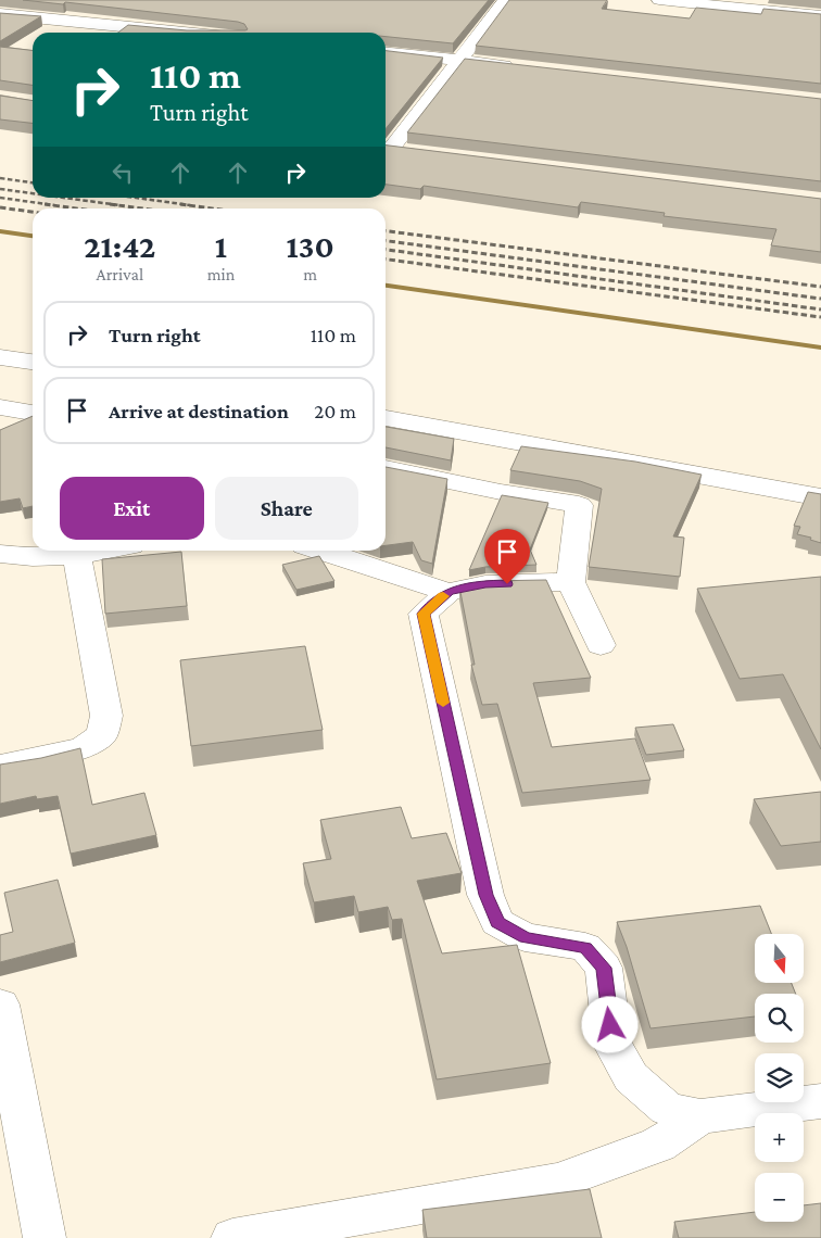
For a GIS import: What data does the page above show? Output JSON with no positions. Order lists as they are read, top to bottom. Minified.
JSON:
{"north":"bottom","page":{"turn":["110 m","Turn right"],"eta":["21:42","Arrival","1","min","130","m"],"list":[{"name":"Turn right","value":"110 m"},{"name":"Arrive at destination","value":"20 m"}],"buttons":["Exit","Share"],"map_buttons":["+","−"]}}
